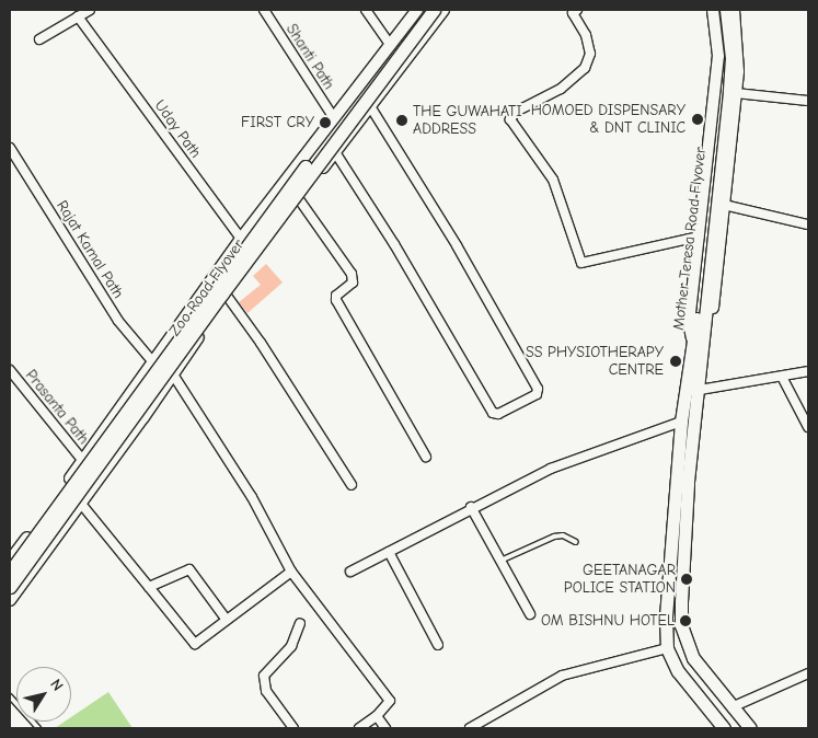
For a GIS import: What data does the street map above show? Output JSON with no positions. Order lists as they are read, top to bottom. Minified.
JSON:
{"streets":{"main road":["Mother Teresa Road Flyover","Zoo Road Flyover"],"street":["Shanti Path","Uday Path","Rajat Kamal Path","Prasanta Path"]},"places":["HOMOED DISPENSARY & DNT CLINIC","THE GUWAHATI ADDRESS","FIRST CRY","SS PHYSIOTHERAPY CENTRE","GEETANAGAR POLICE STATION","OM BISHNU HOTEL"],"north":"top right"}
